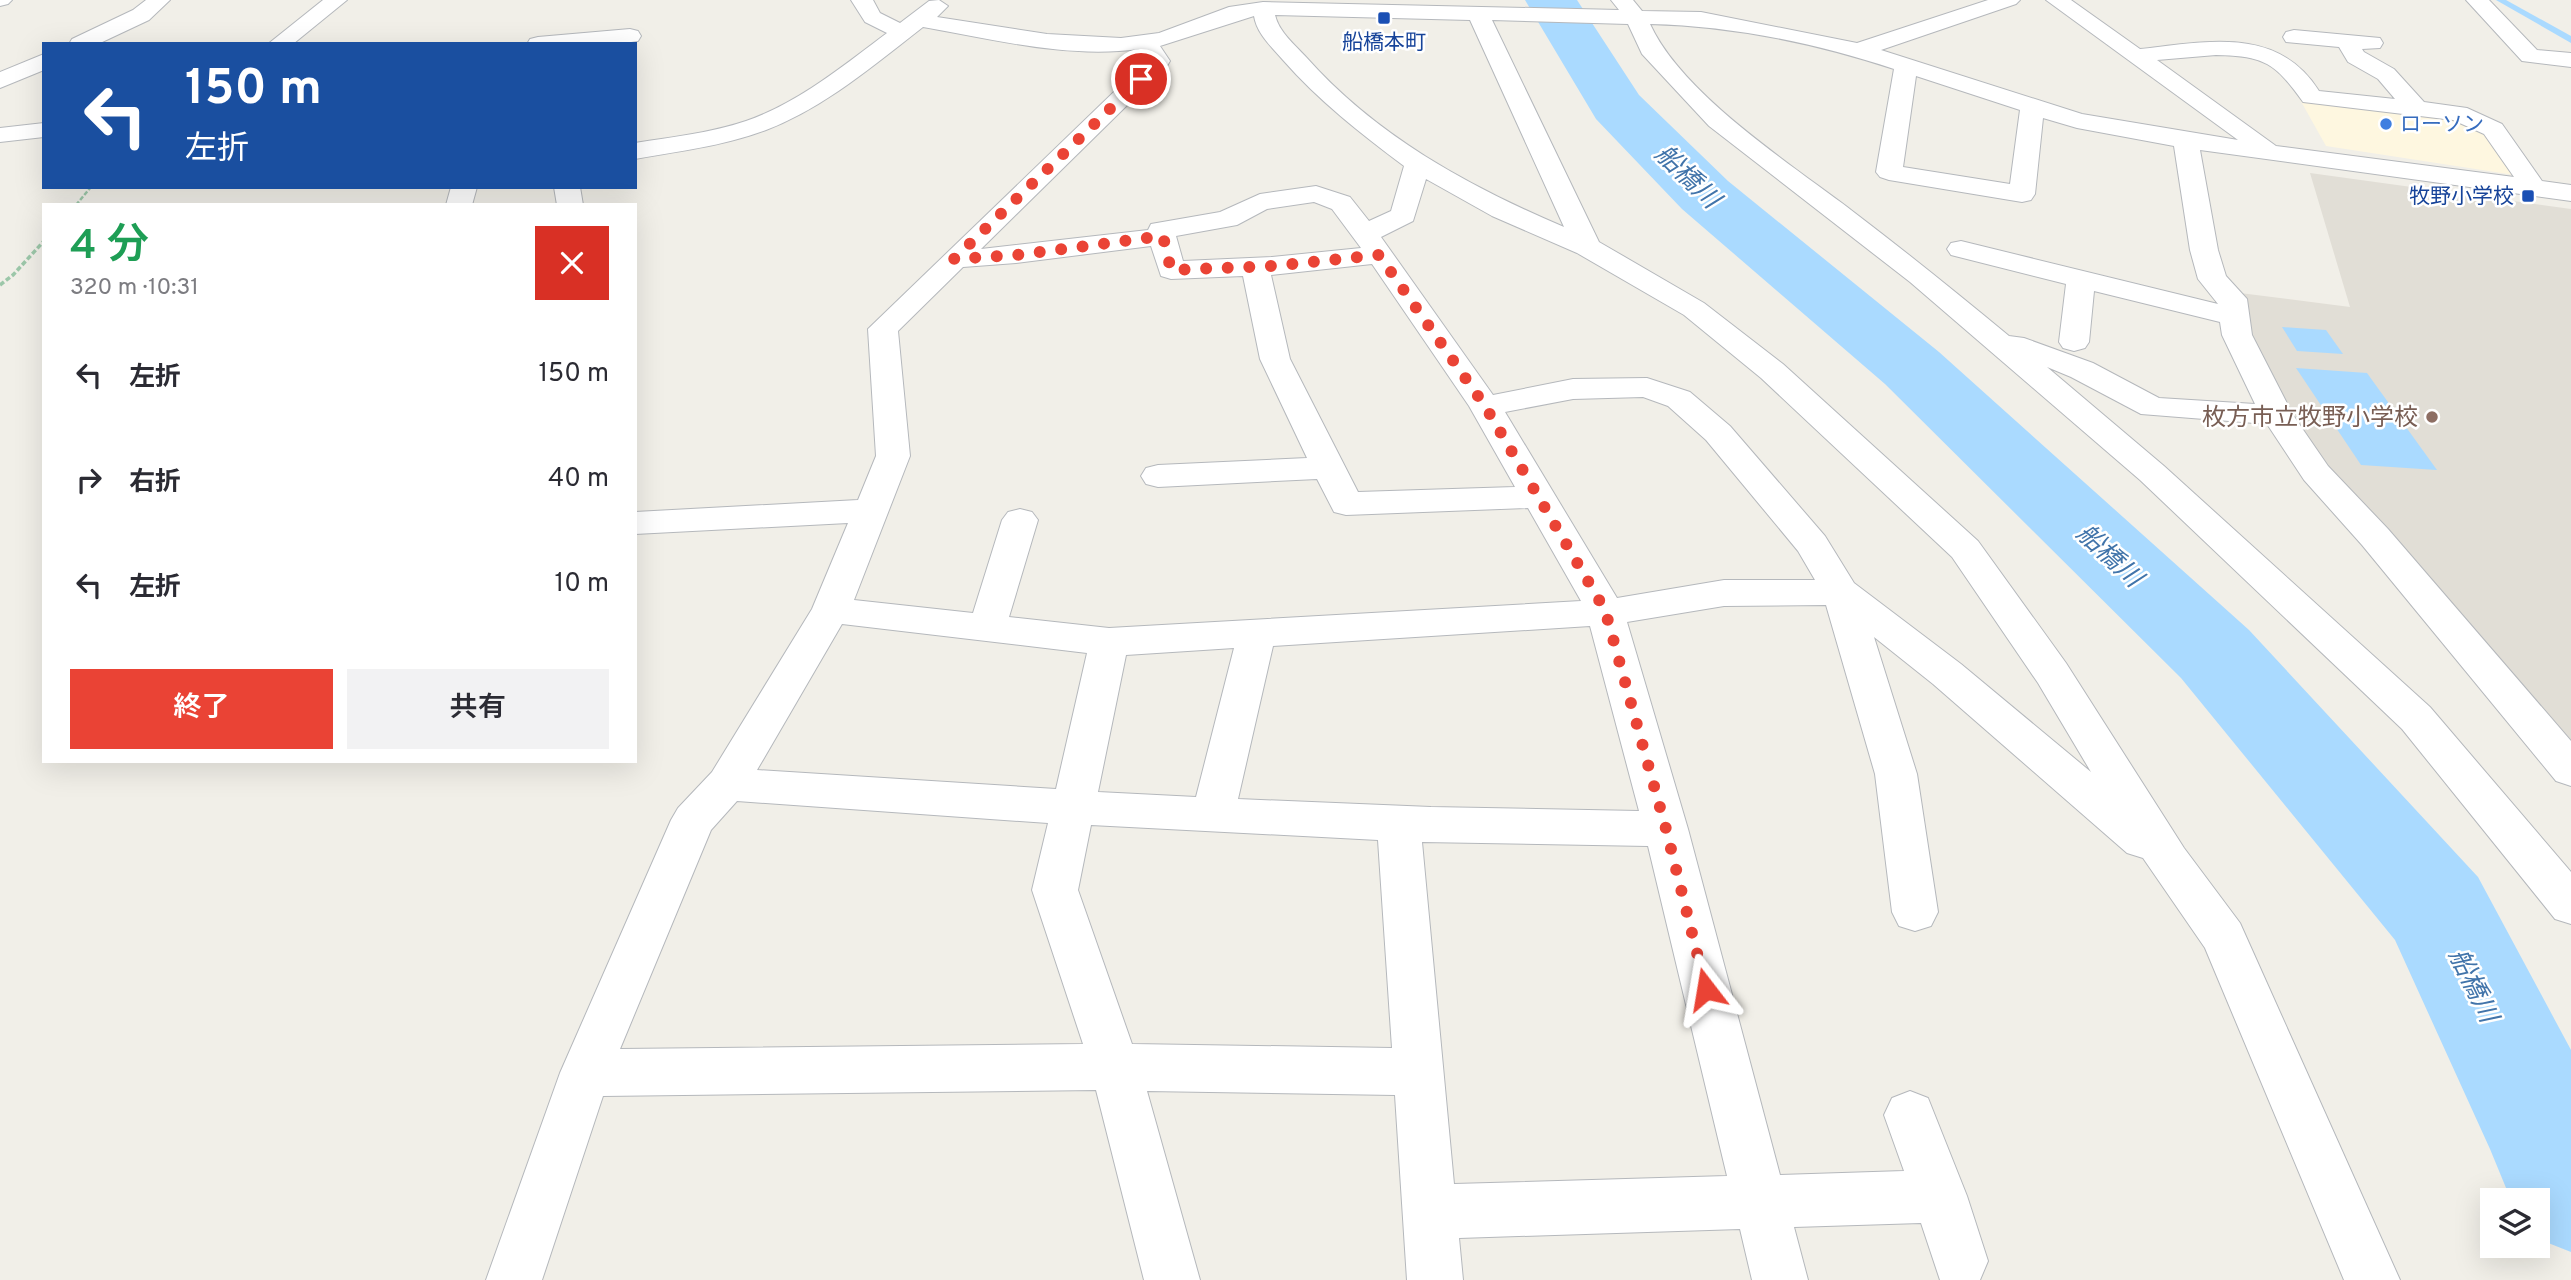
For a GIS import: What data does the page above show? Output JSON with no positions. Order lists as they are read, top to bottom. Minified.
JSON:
{"water":["船橋川"],"places":{"transit":["船橋本町","牧野小学校"],"other":["ローソン","枚方市立牧野小学校"]},"page":{"turn":["150 m","左折"],"heading":["4 分","320 m · 10:31"],"list":[{"name":"左折","value":"150 m"},{"name":"右折","value":"40 m"},{"name":"左折","value":"10 m"}],"buttons":["終了","共有"]}}
